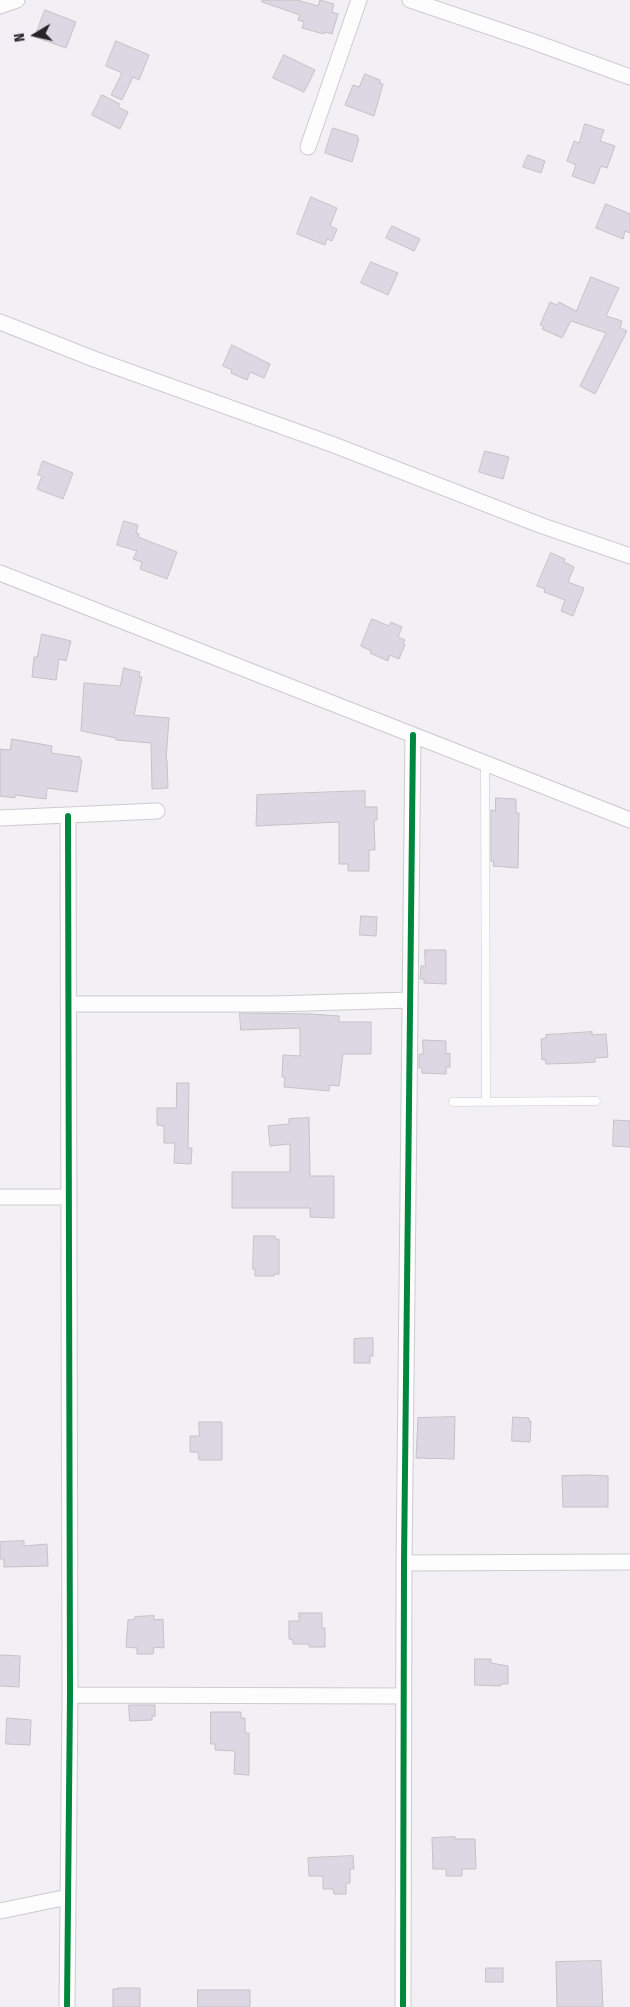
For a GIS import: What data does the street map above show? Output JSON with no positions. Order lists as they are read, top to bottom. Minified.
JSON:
{"north":"left"}
